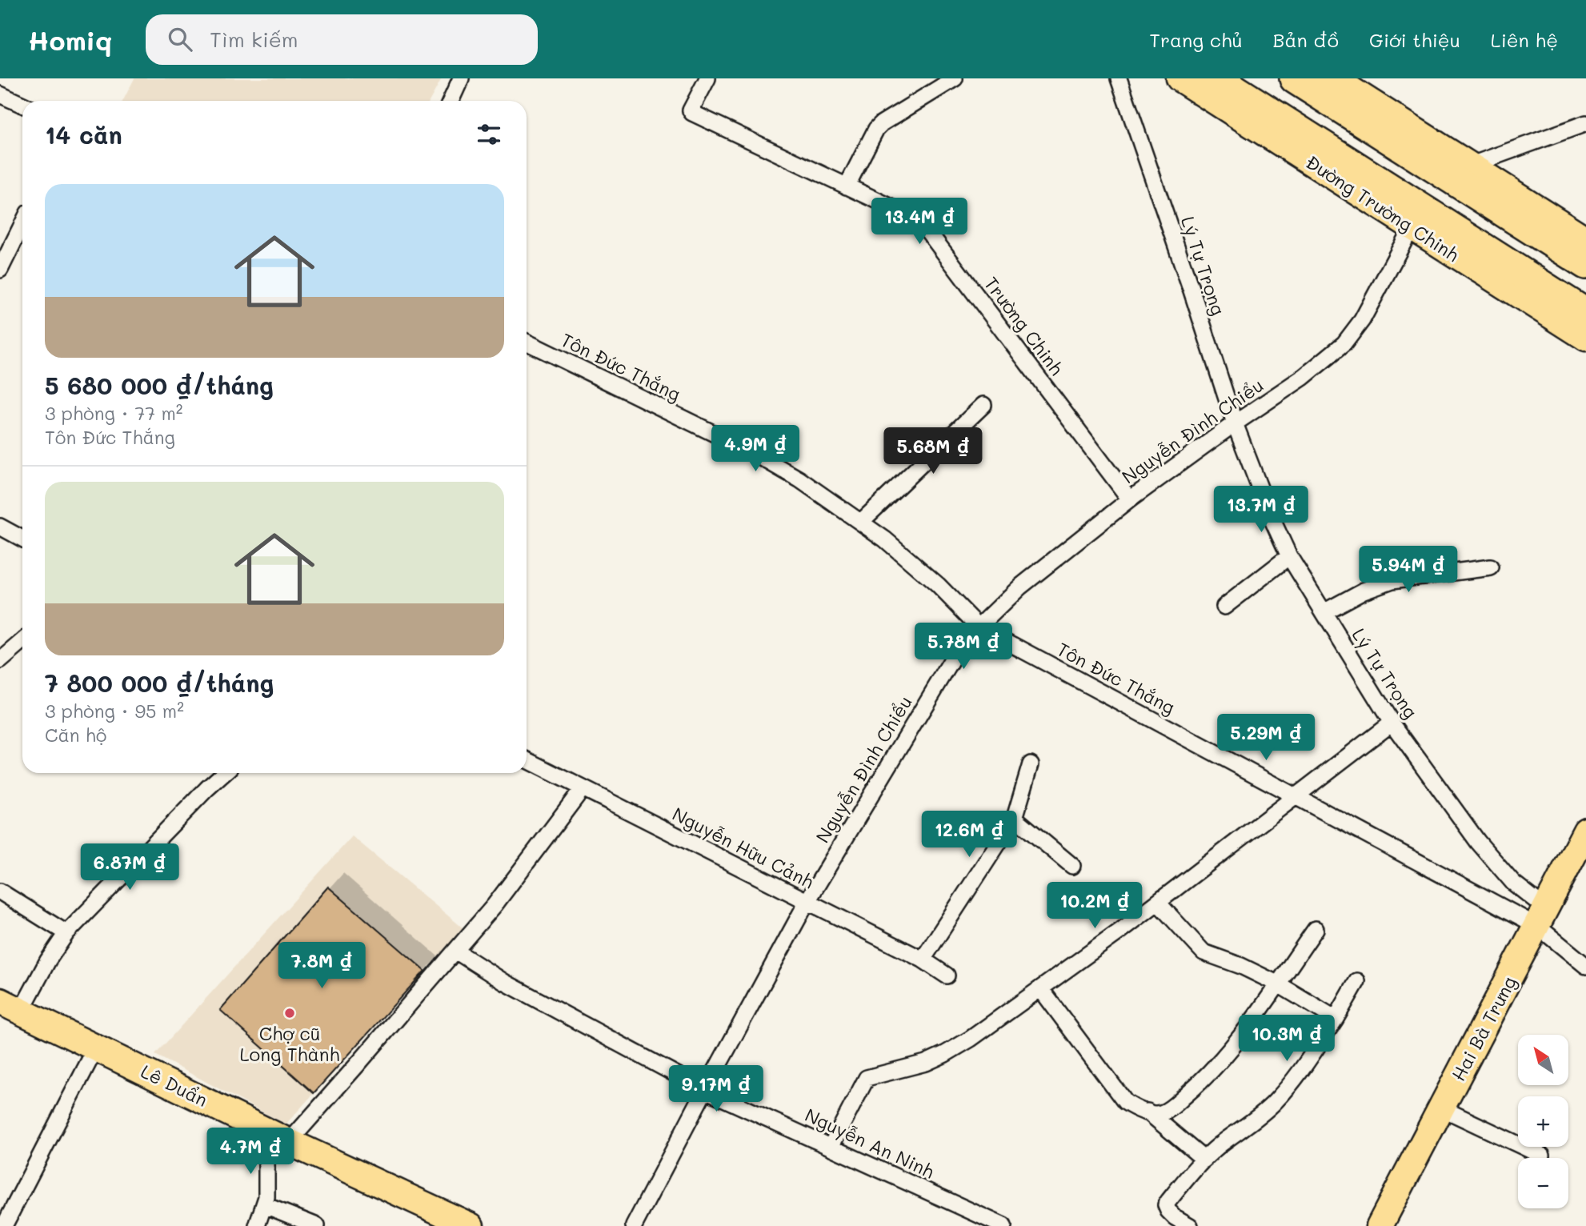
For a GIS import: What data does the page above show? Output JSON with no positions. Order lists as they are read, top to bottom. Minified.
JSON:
{"streets":{"highway":["Đường Trường Chinh"],"main road":["Hai Bà Trưng","Lê Duẩn"],"street":["Lý Tự Trọng","Trường Chinh","Tôn Đức Thắng","Nguyễn Đình Chiểu","Nguyễn Hữu Cảnh","Nguyễn An Ninh"]},"crossings":[["Đường Trường Chinh","Nguyễn Đình Chiểu"],["Lý Tự Trọng","Tôn Đức Thắng"],["Lý Tự Trọng","Nguyễn Đình Chiểu"],["Lý Tự Trọng","Hai Bà Trưng"],["Trường Chinh","Nguyễn Đình Chiểu"],["Tôn Đức Thắng","Nguyễn Đình Chiểu"],["Tôn Đức Thắng","Hai Bà Trưng"],["Nguyễn Đình Chiểu","Nguyễn Hữu Cảnh"],["Nguyễn Đình Chiểu","Nguyễn An Ninh"]],"places":["Chợ cũ Long Thành"],"north":"top left","page":{"header":"Homiq","search":"Tìm kiếm","nav":["Trang chủ","Bản đồ","Giới thiệu","Liên hệ"],"heading":"14 căn","list":[{"name":"5 680 000 ₫/tháng","note":"3 phòng · 77 m² · Tôn Đức Thắng"},{"name":"7 800 000 ₫/tháng","note":"3 phòng · 95 m² · Căn hộ"}],"price":["13.4M ₫","4.9M ₫","5.68M ₫","13.7M ₫","5.94M ₫","5.78M ₫","5.29M ₫","12.6M ₫","6.87M ₫","10.2M ₫","7.8M ₫","10.3M ₫","9.17M ₫","4.7M ₫"],"map_buttons":["+","−"]}}
